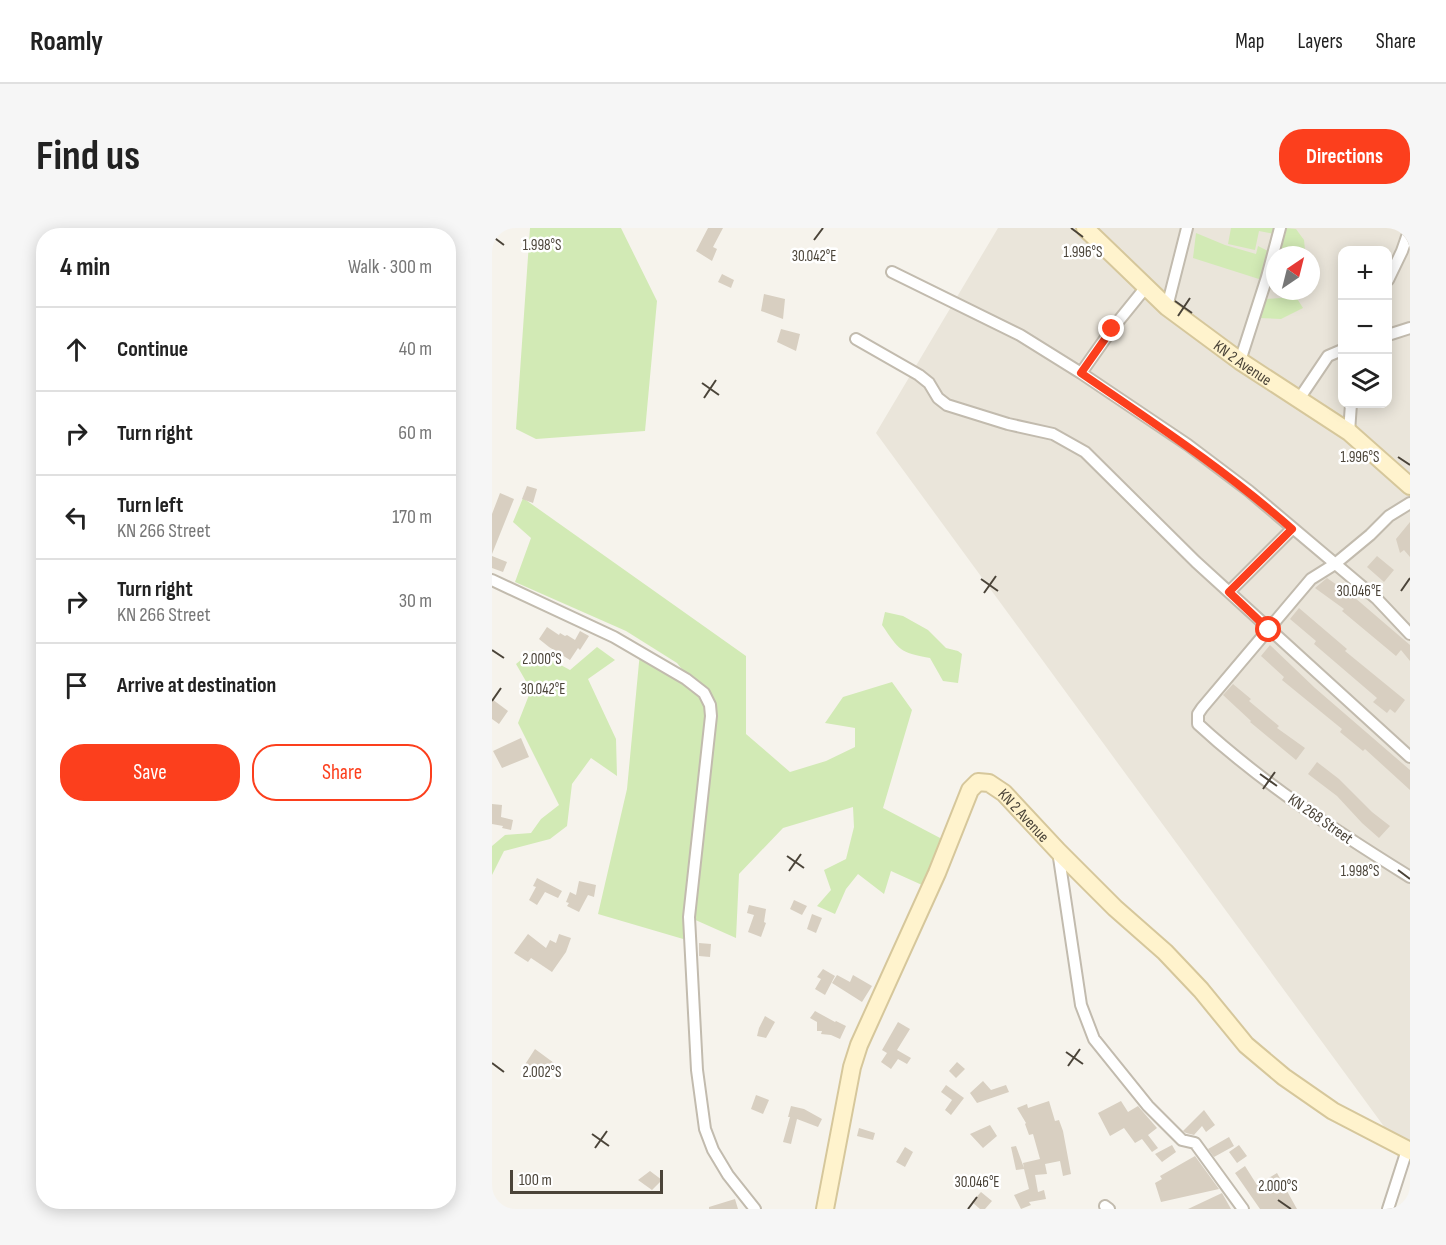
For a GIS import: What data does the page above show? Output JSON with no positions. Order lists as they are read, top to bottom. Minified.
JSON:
{"streets":{"main road":["KN 2 Avenue"],"street":["KN 268 Street"]},"scale_bar":"100 m","north":"top right","page":{"header":"Roamly","nav":["Map","Layers","Share"],"buttons":["Directions",["Save","Share"]],"title":"Find us","heading":["4 min","Walk · 300 m"],"map_buttons":["+","−"],"list":[["Continue","40 m"],["Turn right","60 m"],["Turn left","KN 266 Street","170 m"],["Turn right","KN 266 Street","30 m"],"Arrive at destination"],"scale":"100 m"},"coordinates":["1.998°S","1.996°S","30.042°E","30.046°E","2.000°S","2.002°S"]}
